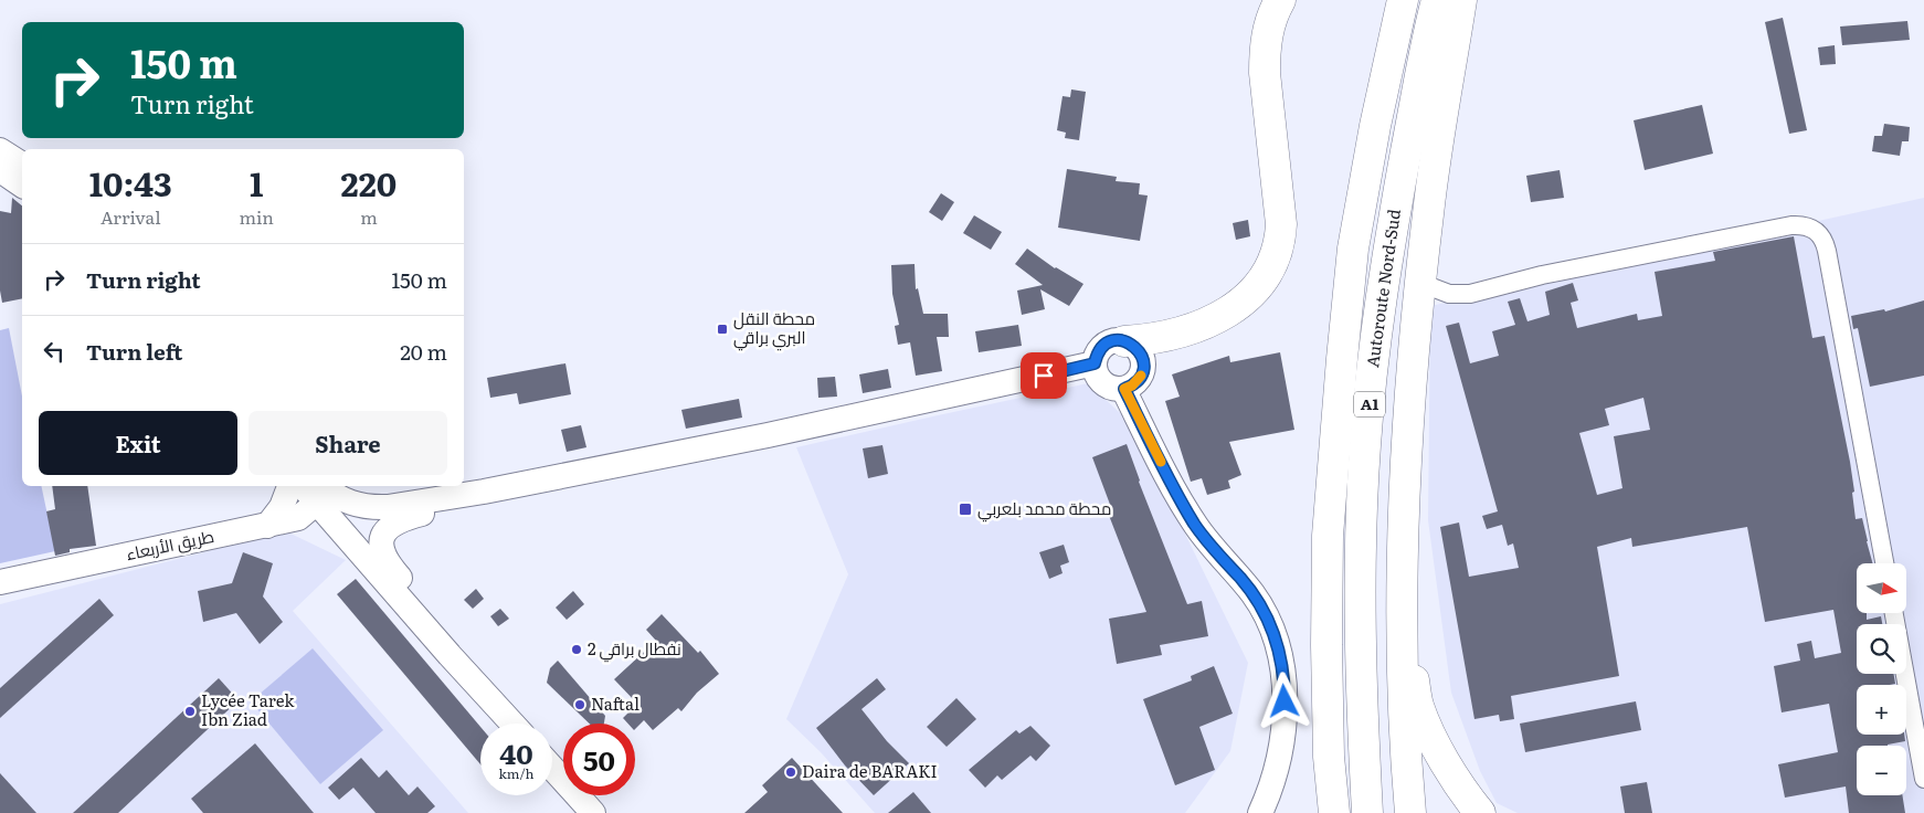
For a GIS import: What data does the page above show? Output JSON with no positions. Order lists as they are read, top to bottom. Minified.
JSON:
{"streets":{"highway":["Autoroute Nord-Sud","A1"],"main road":["طريق الأربعاء"]},"places":{"transit":["محطة النقل البري براقي","محطة محمد بلعربي"],"other":["نفطال براقي 2","Naftal","Lycée Tarek Ibn Ziad","Daira de BARAKI"]},"north":"right","page":{"turn":["150 m","Turn right"],"eta":["10:43","Arrival","1","min","220","m"],"list":[{"name":"Turn right","value":"150 m"},{"name":"Turn left","value":"20 m"}],"buttons":["Exit","Share"],"map_buttons":["+","−"],"speed":"40 km/h","limit":"50"}}
